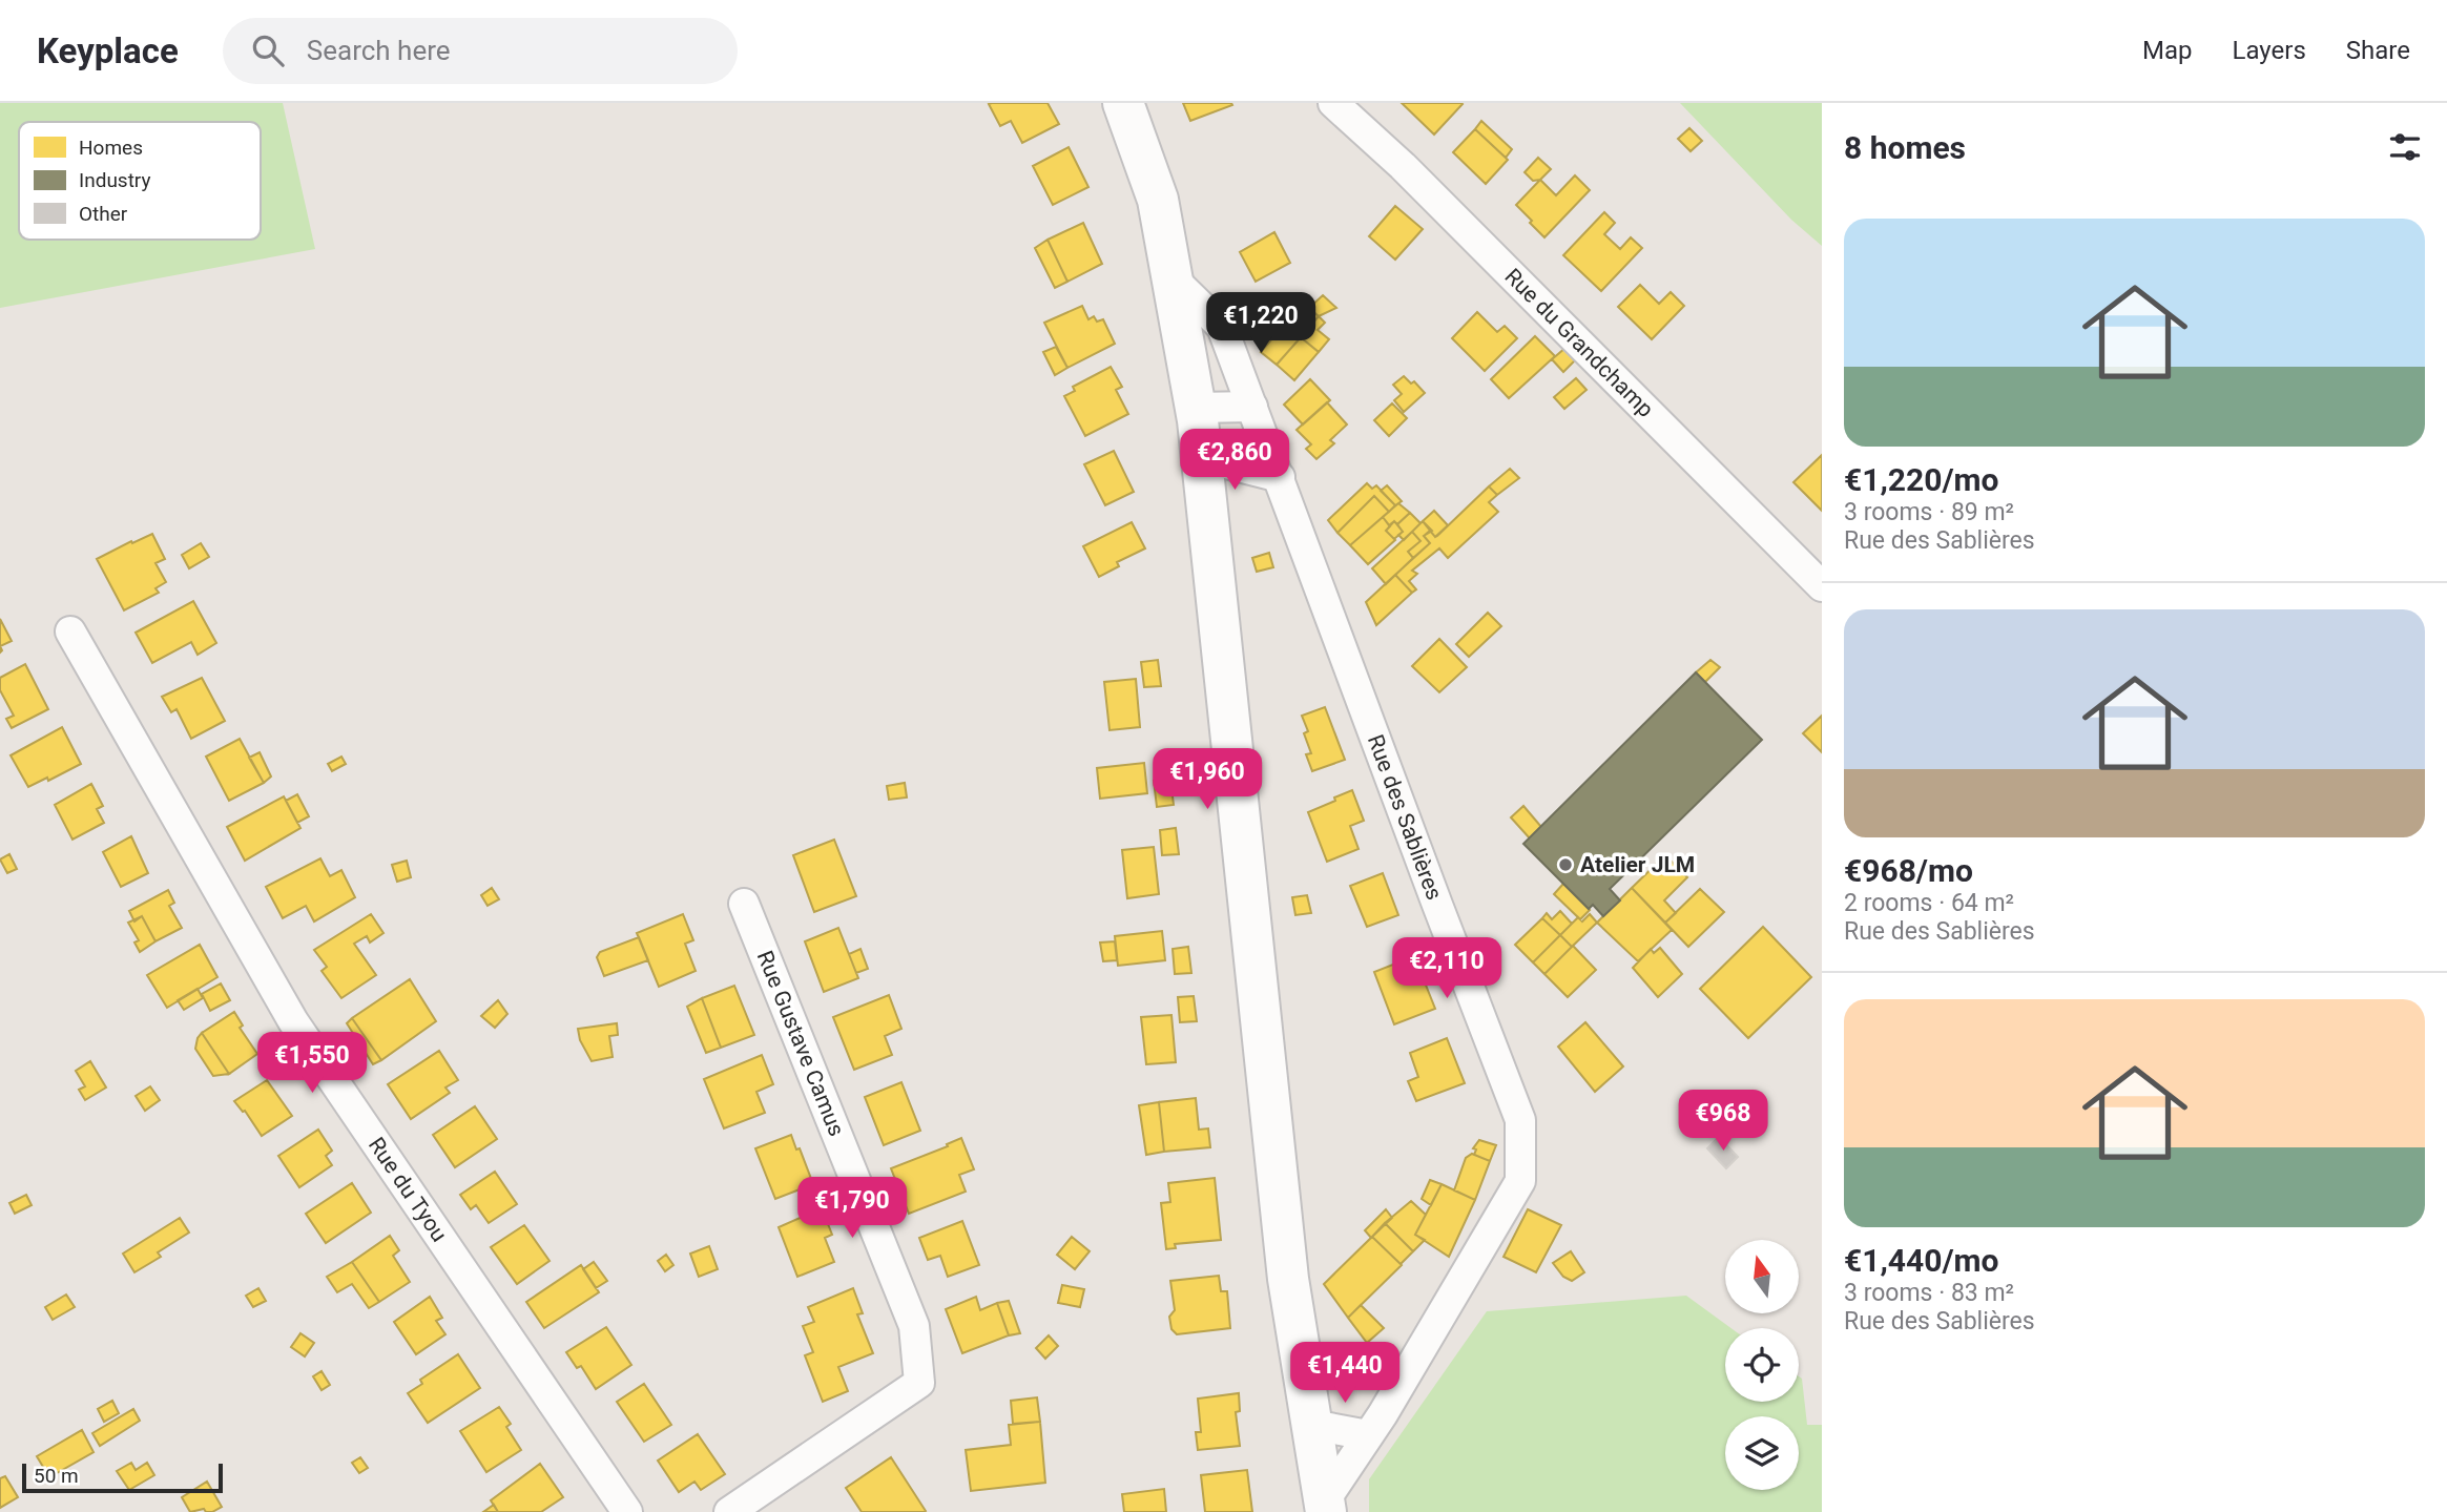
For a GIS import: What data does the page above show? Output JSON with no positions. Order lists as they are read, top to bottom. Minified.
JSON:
{"streets":{"main road":["Rue des Sablières"],"street":["Rue du Grandchamp","Rue Gustave Camus","Rue du Tyou"]},"places":["Atelier JLM"],"legend":["Homes","Industry","Other"],"scale_bar":"50 m","north":"top","page":{"header":"Keyplace","search":"Search here","nav":["Map","Layers","Share"],"heading":"8 homes","list":[{"name":"€1,220/mo","note":"3 rooms · 89 m² · Rue des Sablières"},{"name":"€968/mo","note":"2 rooms · 64 m² · Rue des Sablières"},{"name":"€1,440/mo","note":"3 rooms · 83 m² · Rue des Sablières"}],"price":["€1,220","€2,860","€1,960","€2,110","€1,550","€968","€1,790","€1,440"],"scale":"50 m"}}
